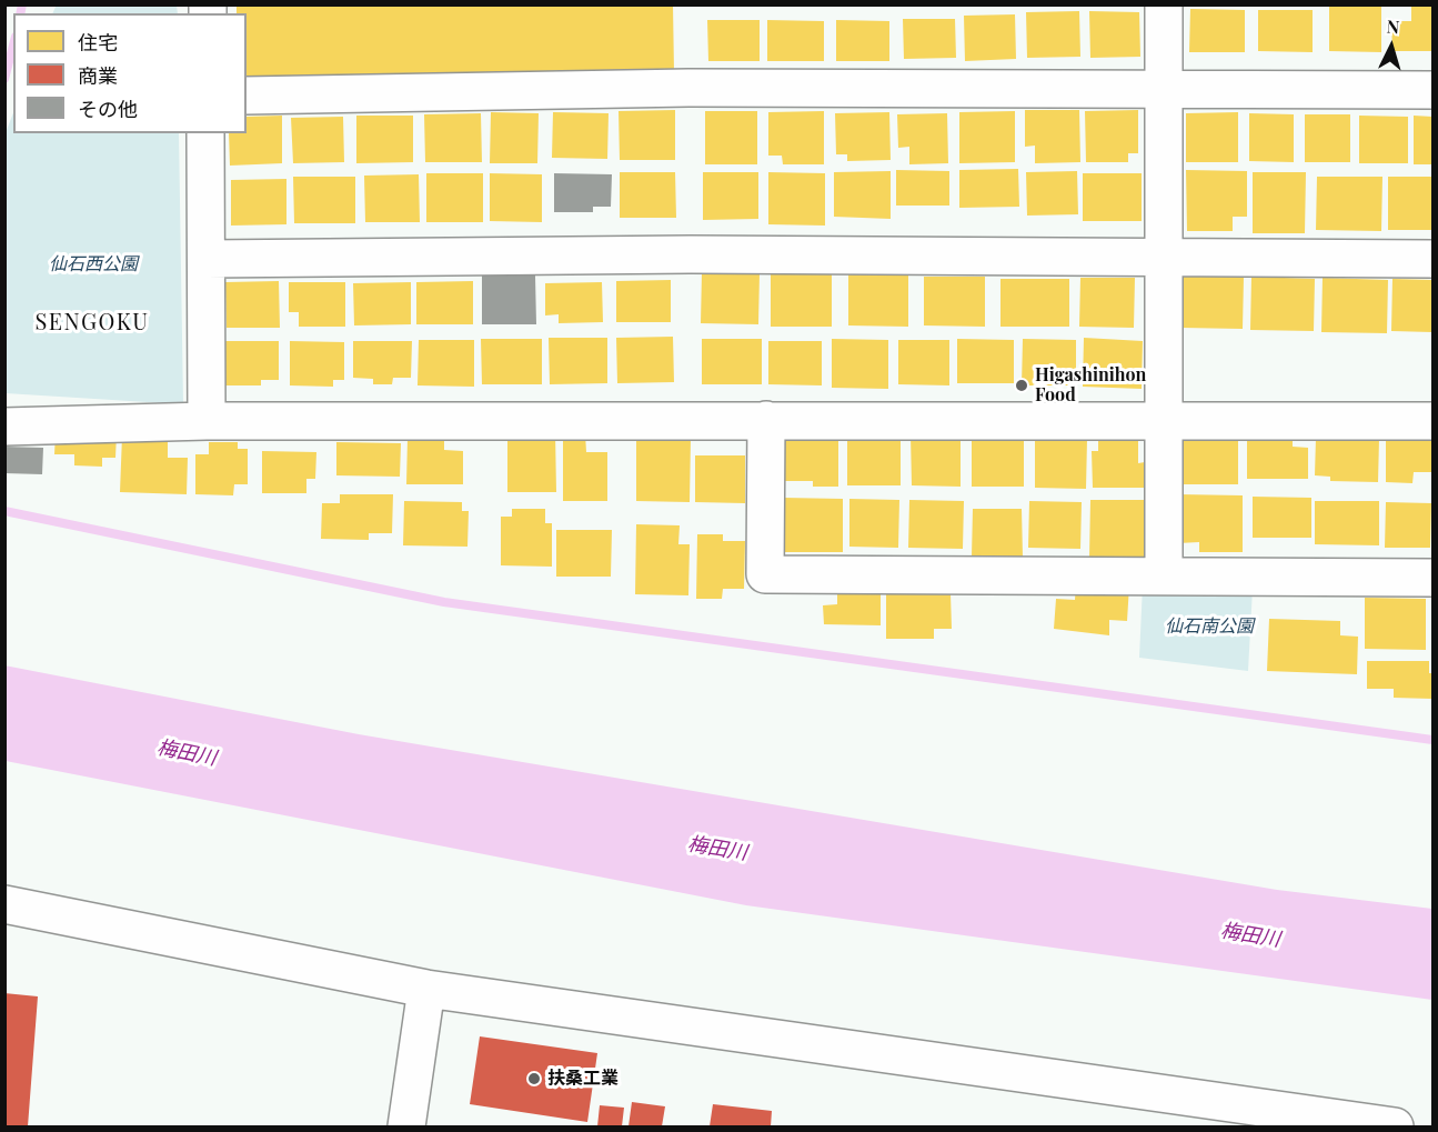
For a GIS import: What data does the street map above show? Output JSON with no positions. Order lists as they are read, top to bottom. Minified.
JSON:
{"districts":["SENGOKU"],"water":["梅田川"],"parks":["仙石西公園","仙石南公園"],"places":["Higashinihon Food","扶桑工業"],"legend":["住宅","商業","その他"],"north":"top"}
